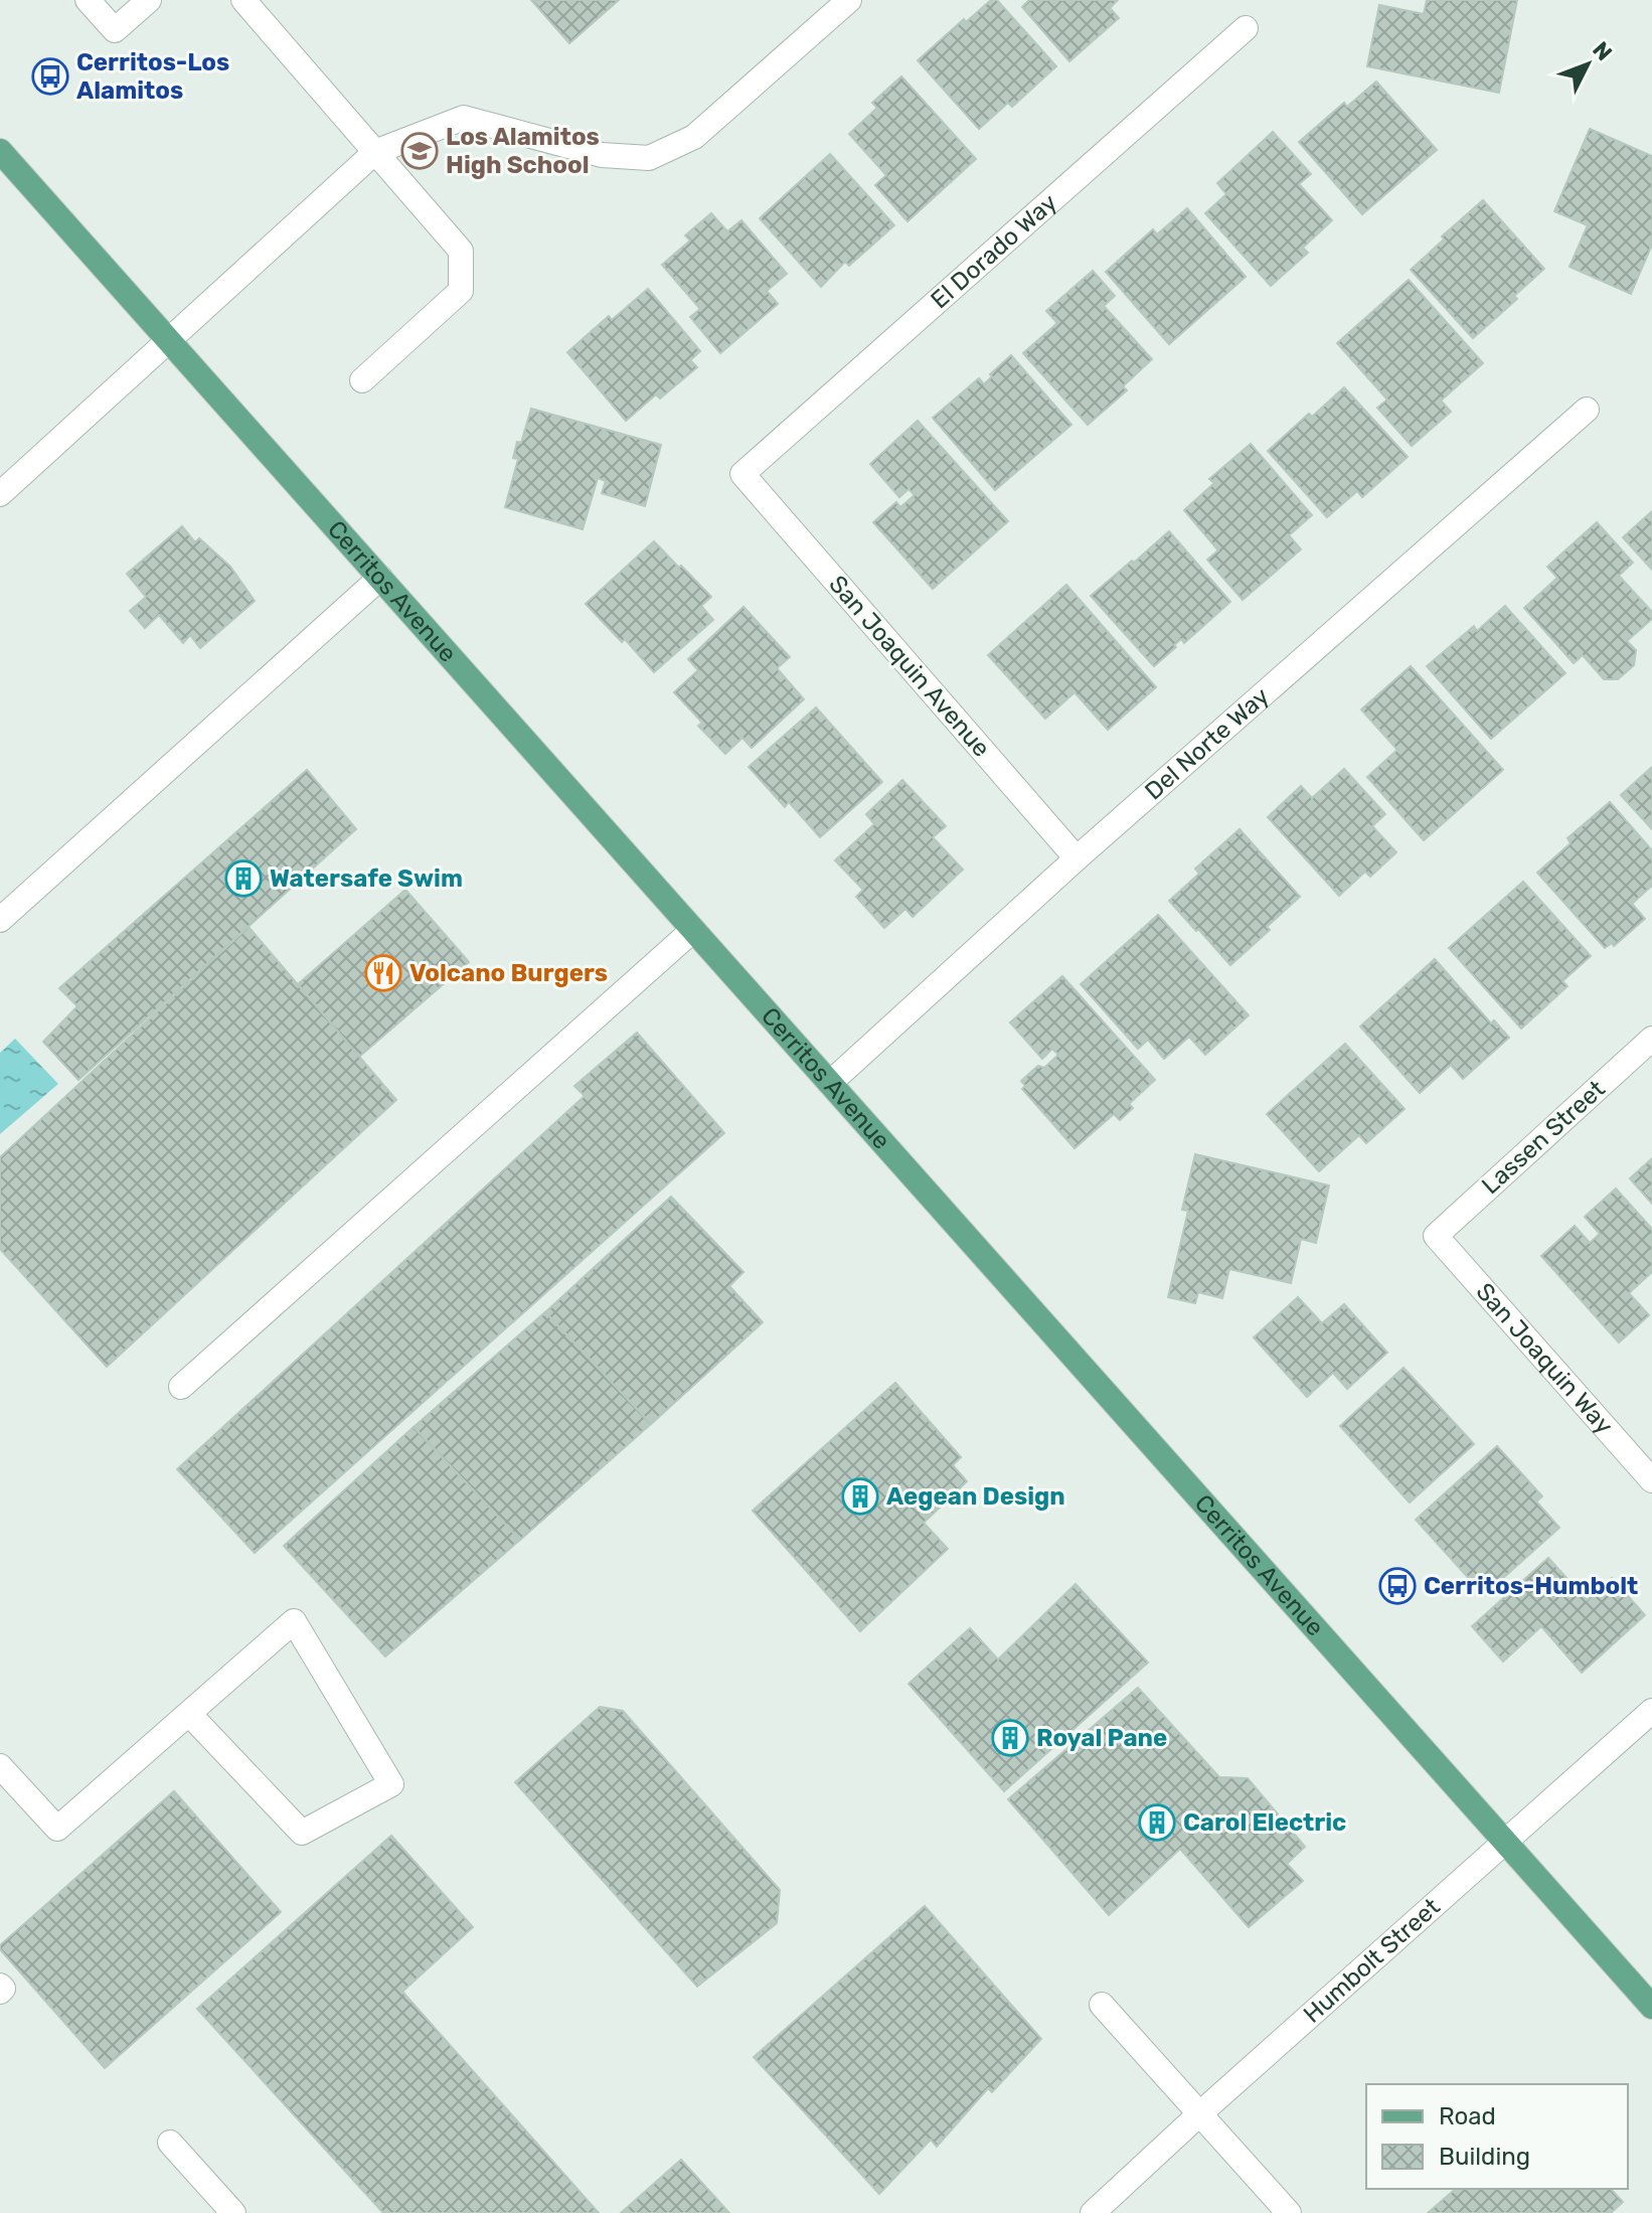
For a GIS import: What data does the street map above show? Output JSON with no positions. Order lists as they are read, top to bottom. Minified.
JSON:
{"streets":{"main road":["Cerritos Avenue"],"street":["El Dorado Way","San Joaquin Avenue","Del Norte Way","Lassen Street","San Joaquin Way","Humbolt Street"]},"crossings":[["El Dorado Way","San Joaquin Avenue"],["Cerritos Avenue","Del Norte Way"],["Cerritos Avenue","Humbolt Street"],["San Joaquin Avenue","Del Norte Way"],["Lassen Street","San Joaquin Way"]],"places":{"bus stop":["Cerritos-Los Alamitos","Cerritos-Humbolt"],"school or university":["Los Alamitos High School"],"building":["Watersafe Swim","Aegean Design","Royal Pane","Carol Electric"],"restaurant":["Volcano Burgers"]},"legend":["Road","Building"],"north":"top right"}
